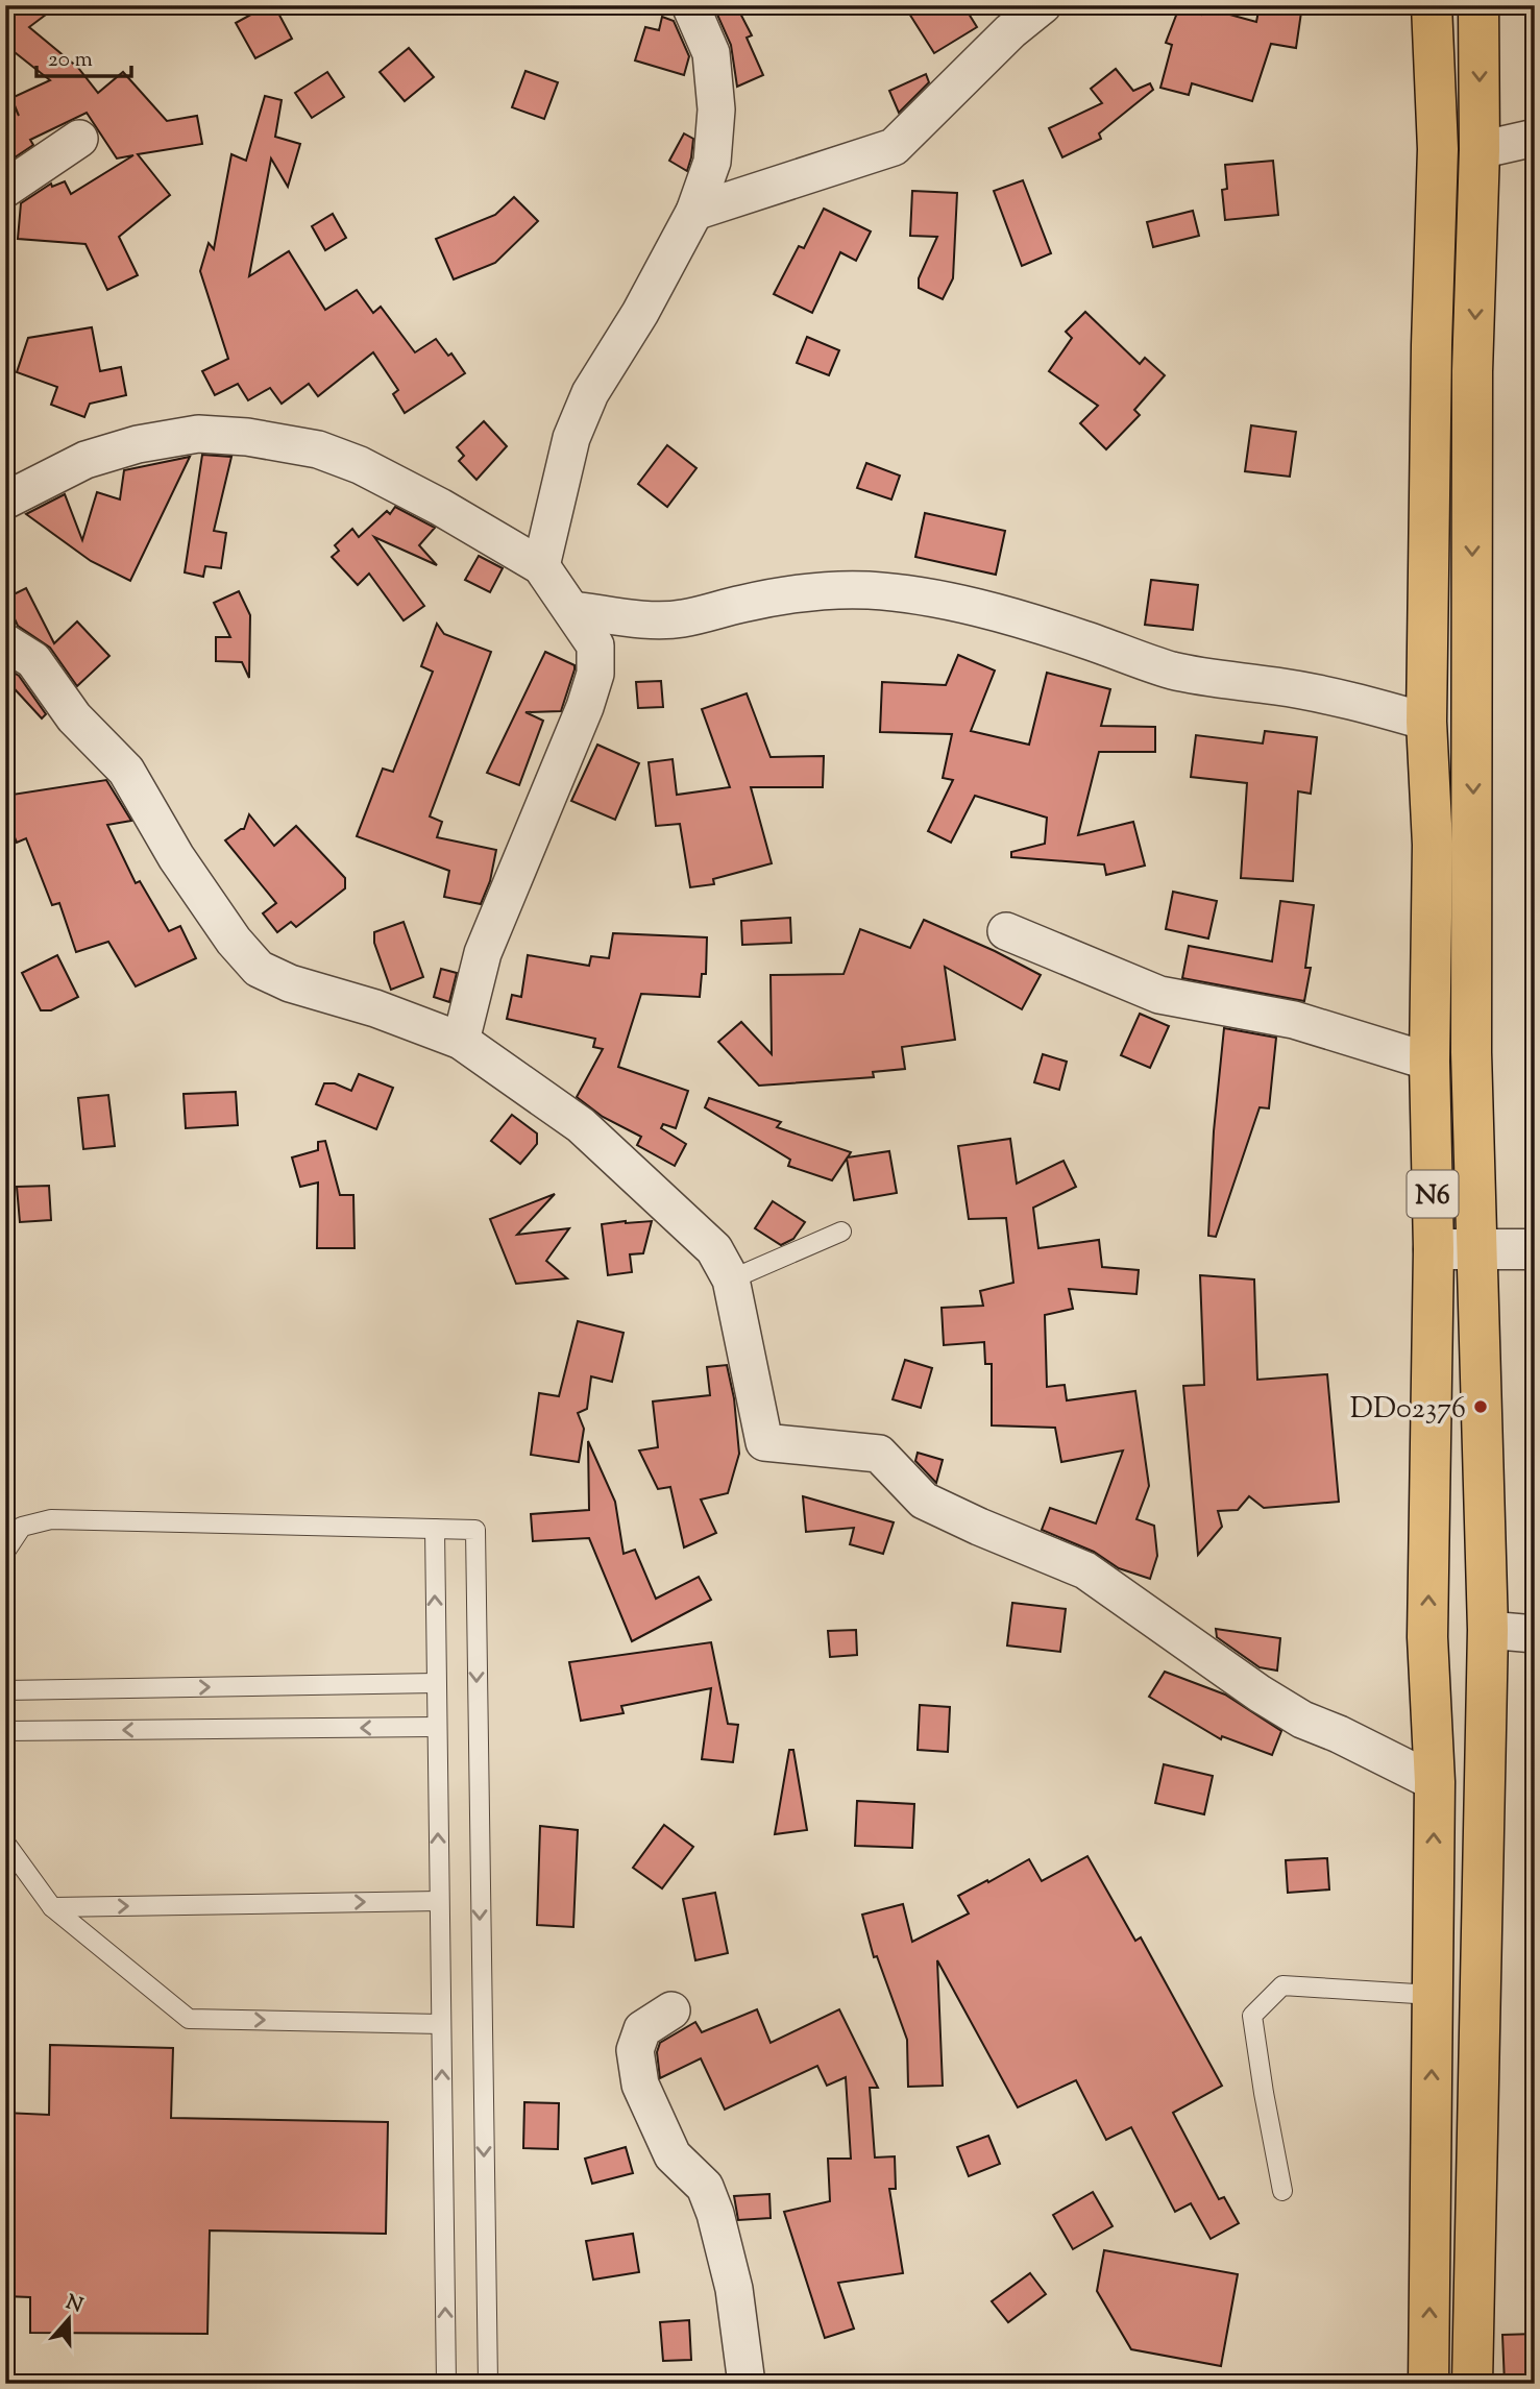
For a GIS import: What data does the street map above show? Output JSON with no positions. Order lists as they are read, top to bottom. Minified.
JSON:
{"streets":{"highway":["N6"]},"places":["DD02376"],"scale_bar":"20 m","north":"top"}
